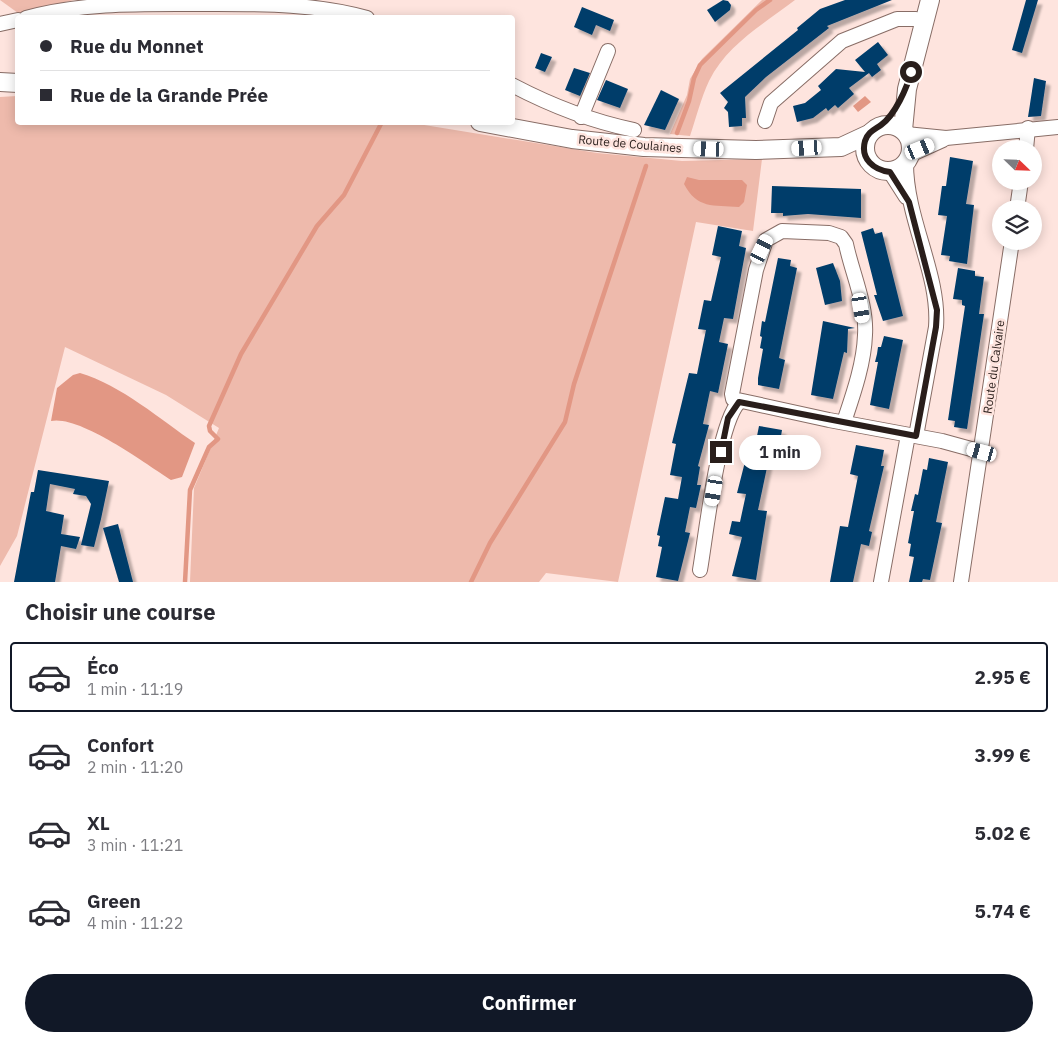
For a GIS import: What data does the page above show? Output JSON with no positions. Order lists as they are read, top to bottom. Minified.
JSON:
{"streets":{"street":["Route de Coulaines","Route du Calvaire"]},"north":"bottom right","page":{"banner":["Rue du Monnet","Rue de la Grande Prée"],"bubble":"1 min","heading":"Choisir une course","list":[{"name":"Éco","note":"1 min · 11:19","value":"2.95 €"},{"name":"Confort","note":"2 min · 11:20","value":"3.99 €"},{"name":"XL","note":"3 min · 11:21","value":"5.02 €"},{"name":"Green","note":"4 min · 11:22","value":"5.74 €"}],"buttons":"Confirmer"}}
